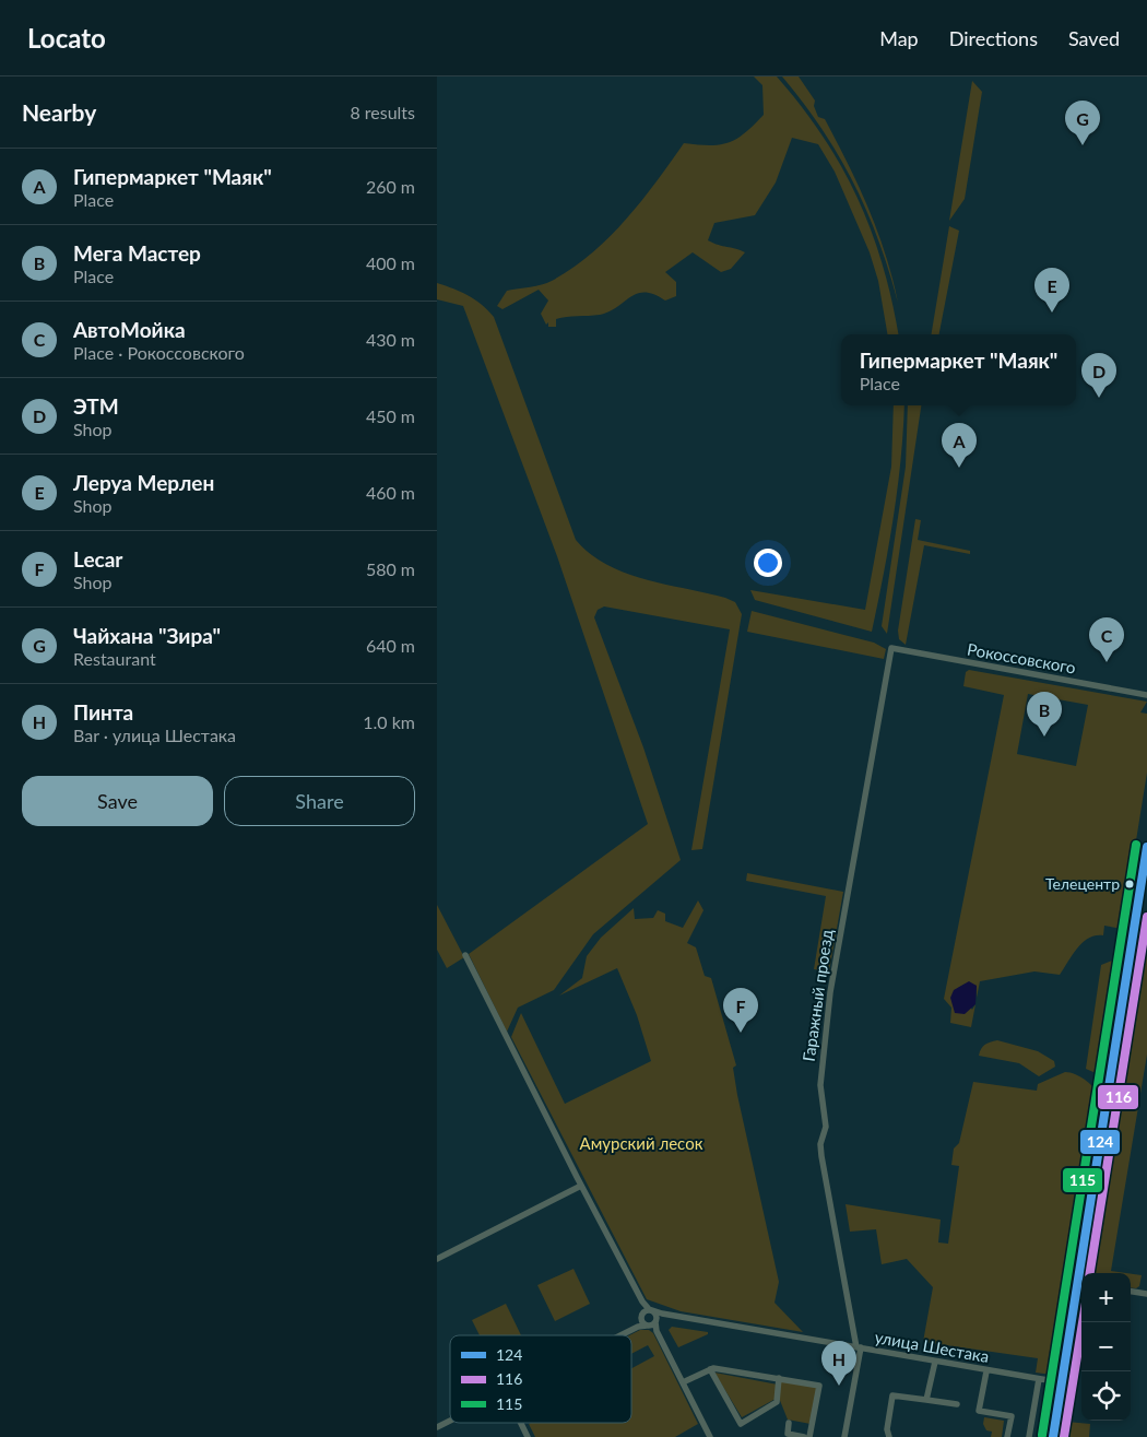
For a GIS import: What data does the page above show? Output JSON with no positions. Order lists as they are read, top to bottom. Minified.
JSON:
{"streets":{"street":["Рокоссовского","Гаражный проезд","улица Шестака"]},"crossings":[["Рокоссовского","Гаражный проезд"],["Гаражный проезд","улица Шестака"]],"parks":["Амурский лесок"],"places":["Телецентр"],"lines":["transit line 115","transit line 124","transit line 116"],"legend":["124","116","115"],"page":{"header":"Locato","nav":["Map","Directions","Saved"],"heading":["Nearby","8 results"],"pins":["G","E","D","A","C","B","F","H"],"list":[{"mark":"A","name":"Гипермаркет \"Маяк\"","note":"Place","value":"260 m"},{"mark":"B","name":"Мега Мастер","note":"Place","value":"400 m"},{"mark":"C","name":"АвтоМойка","note":"Place · Рокоссовского","value":"430 m"},{"mark":"D","name":"ЭТМ","note":"Shop","value":"450 m"},{"mark":"E","name":"Леруа Мерлен","note":"Shop","value":"460 m"},{"mark":"F","name":"Lecar","note":"Shop","value":"580 m"},{"mark":"G","name":"Чайхана \"Зира\"","note":"Restaurant","value":"640 m"},{"mark":"H","name":"Пинта","note":"Bar · улица Шестака","value":"1.0 km"}],"popup":["Гипермаркет \"Маяк\"","Place"],"buttons":["Save","Share"],"map_buttons":["+","−"]}}
